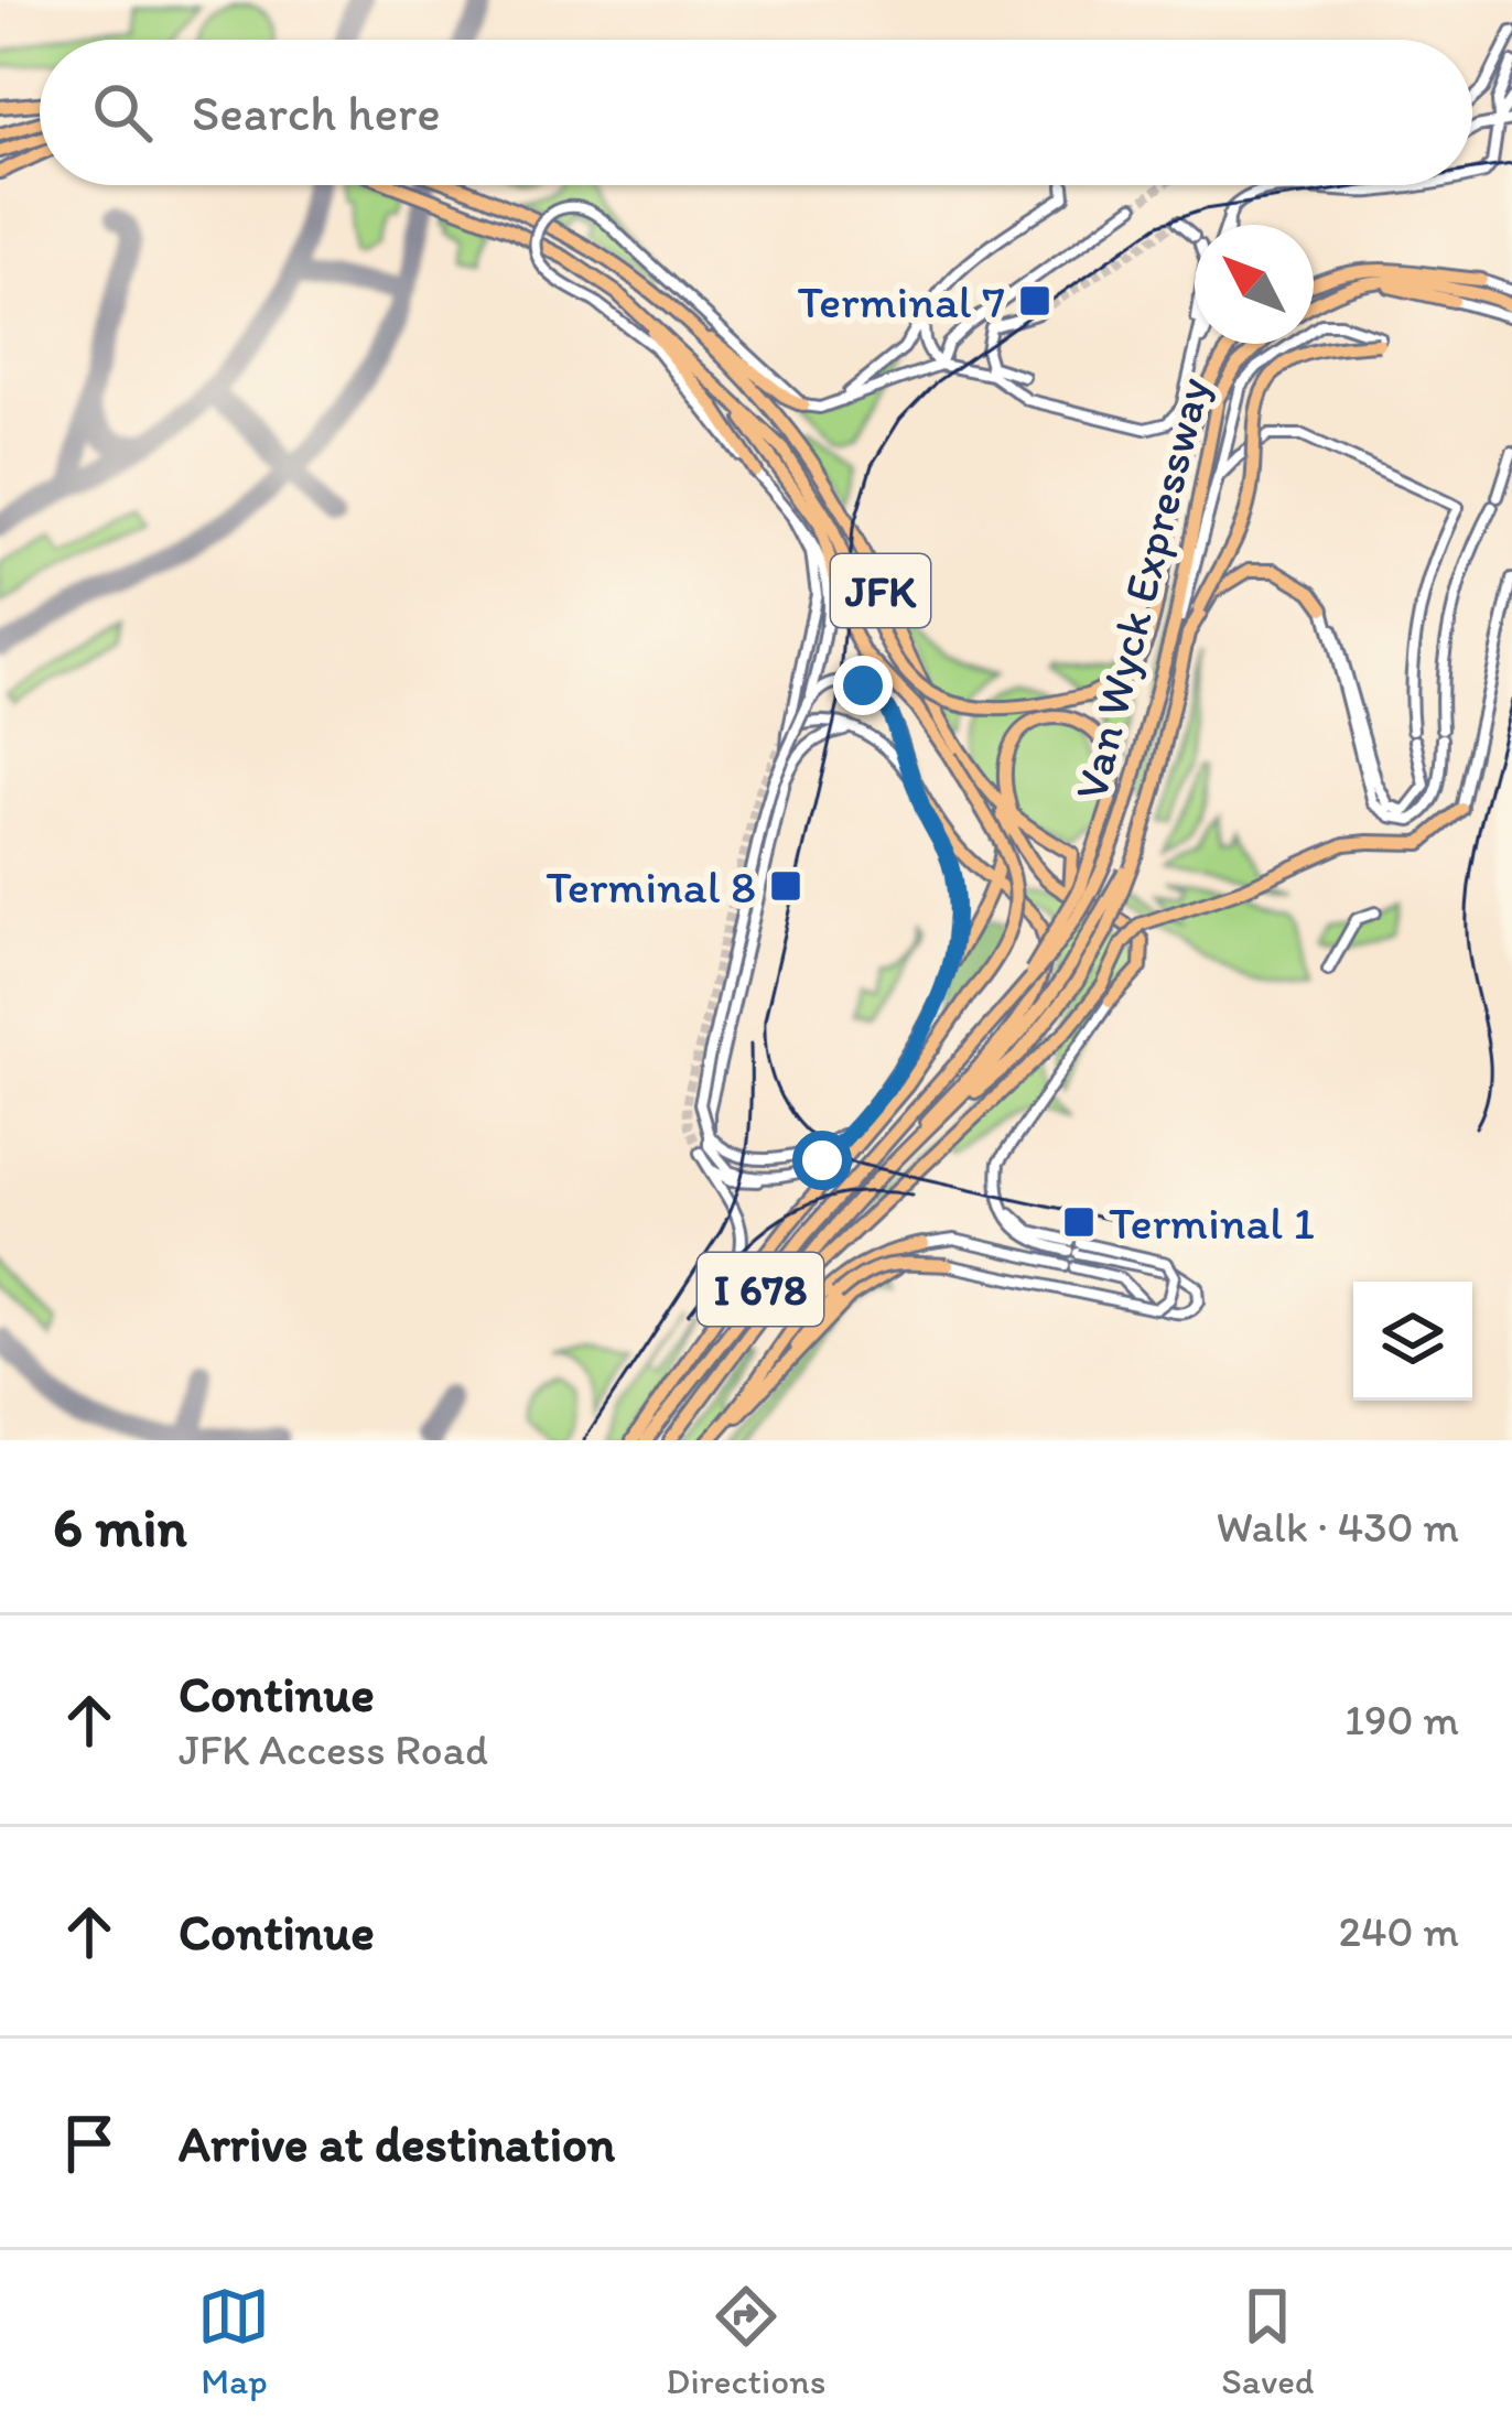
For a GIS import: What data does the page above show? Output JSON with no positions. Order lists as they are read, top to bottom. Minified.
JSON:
{"streets":{"highway":["Van Wyck Expressway","JFK","I 678"]},"places":{"transit":["Terminal 7","Terminal 8","Terminal 1"]},"north":"top left","page":{"search":"Search here","heading":["6 min","Walk · 430 m"],"list":[["Continue","JFK Access Road","190 m"],["Continue","240 m"],"Arrive at destination"],"nav":["Map","Directions","Saved"]}}
